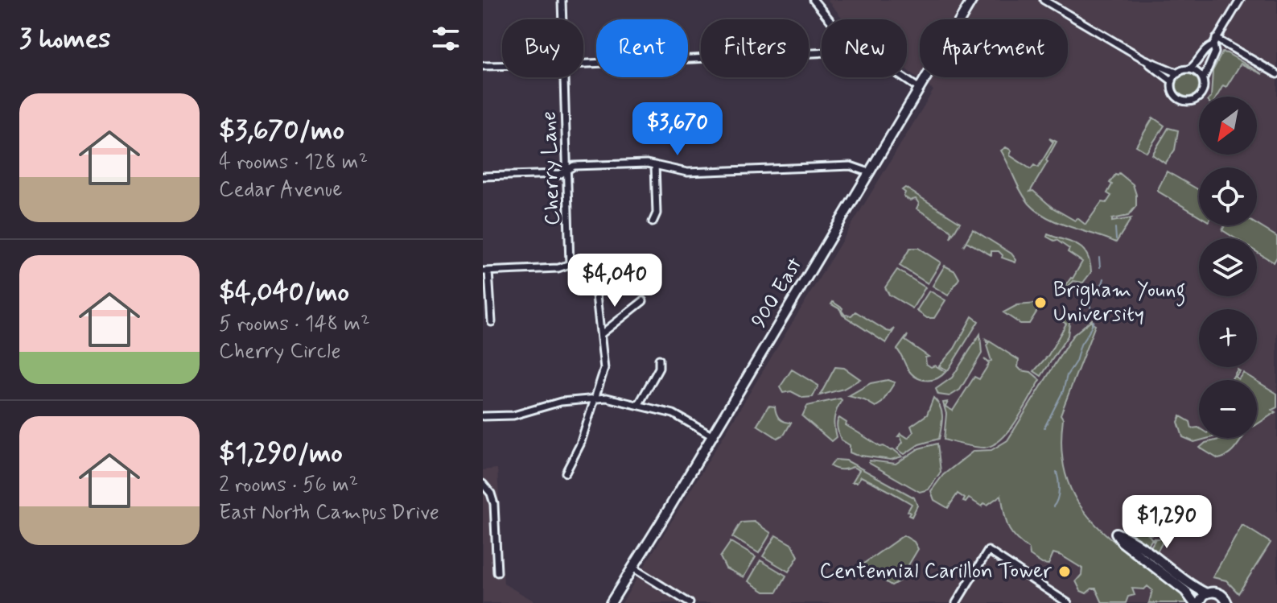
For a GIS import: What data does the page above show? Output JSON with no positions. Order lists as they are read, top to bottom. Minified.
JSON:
{"streets":{"main road":["900 East"],"street":["Cherry Lane"]},"places":["Brigham Young University","Centennial Carillon Tower"],"north":"bottom left","page":{"heading":"3 homes","chip":["Buy","Rent","Filters","New","Apartment"],"list":[{"name":"$3,670/mo","note":"4 rooms · 128 m² · Cedar Avenue"},{"name":"$4,040/mo","note":"5 rooms · 148 m² · Cherry Circle"},{"name":"$1,290/mo","note":"2 rooms · 56 m² · East North Campus Drive"}],"map_buttons":["+","−"],"price":["$3,670","$4,040","$1,290"]}}
